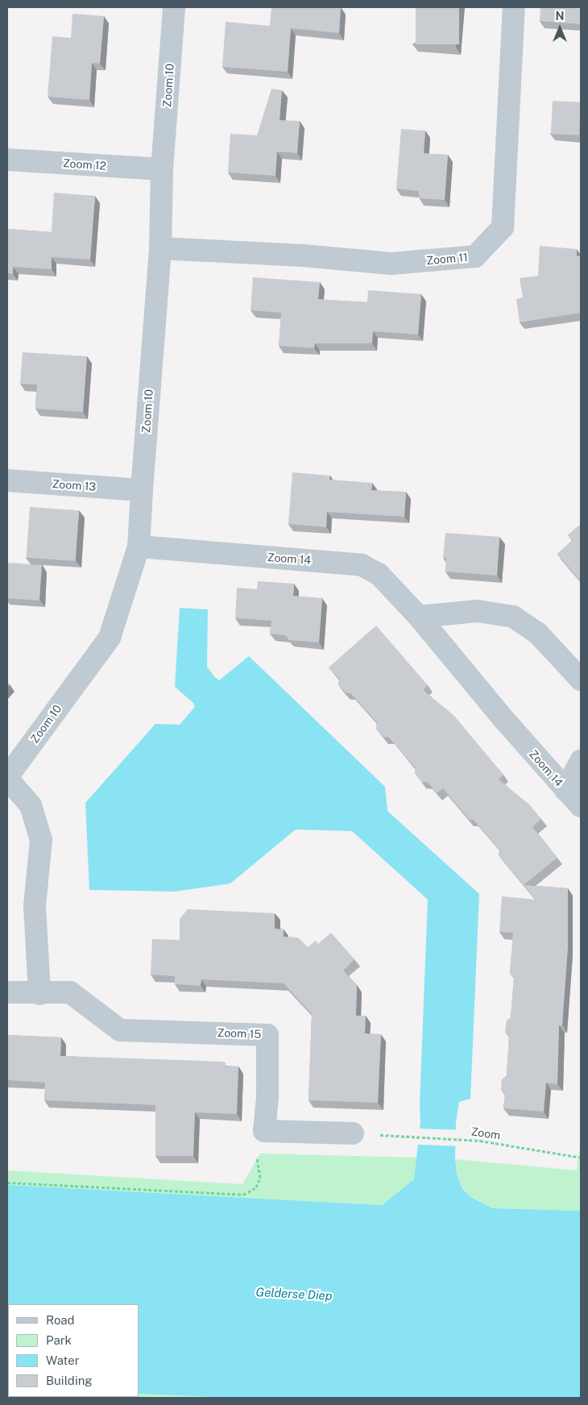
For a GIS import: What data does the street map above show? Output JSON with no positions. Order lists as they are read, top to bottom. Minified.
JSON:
{"streets":{"street":["Zoom 10","Zoom 12","Zoom 11","Zoom 13","Zoom 14","Zoom 15"],"path":["Zoom"]},"crossings":[["Zoom 10","Zoom 12"],["Zoom 10","Zoom 11"],["Zoom 10","Zoom 13"],["Zoom 10","Zoom 14"]],"water":["Gelderse Diep"],"legend":["Road","Park","Water","Building"],"north":"top"}
